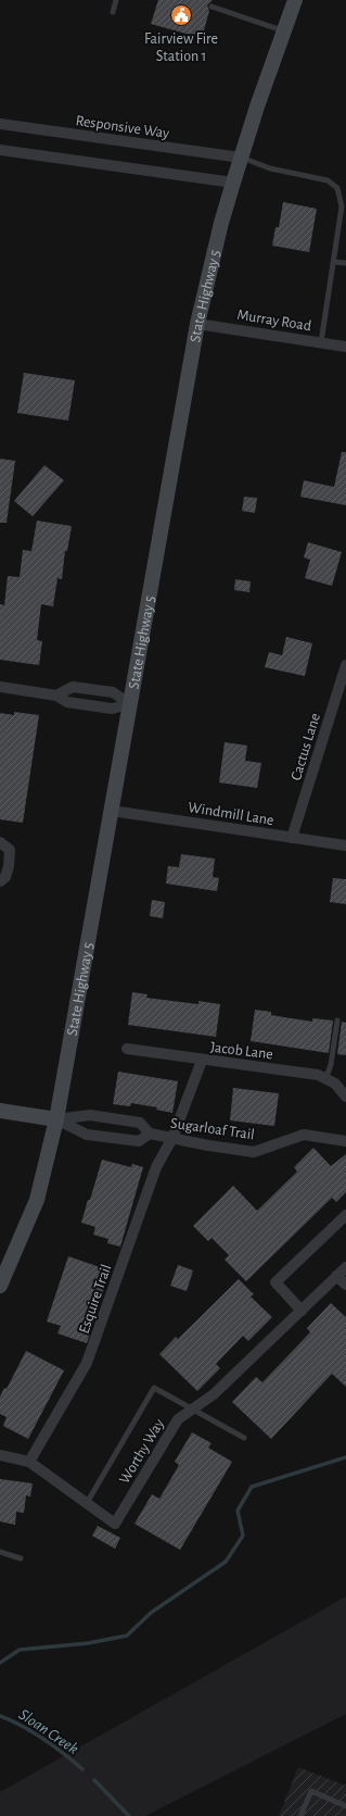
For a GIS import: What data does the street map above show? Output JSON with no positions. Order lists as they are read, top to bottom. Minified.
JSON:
{"streets":{"main road":["State Highway 5"],"street":["Responsive Way","Murray Road","Cactus Lane","Windmill Lane","Jacob Lane","Sugarloaf Trail","Esquire Trail","Worthy Way"]},"crossings":[["Responsive Way","State Highway 5"],["State Highway 5","Murray Road"],["State Highway 5","Windmill Lane"],["State Highway 5","Sugarloaf Trail"],["Cactus Lane","Windmill Lane"],["Jacob Lane","Esquire Trail"],["Sugarloaf Trail","Esquire Trail"],["Esquire Trail","Worthy Way"]],"water":["Sloan Creek"],"places":{"public building":["Fairview Fire Station 1"]}}
